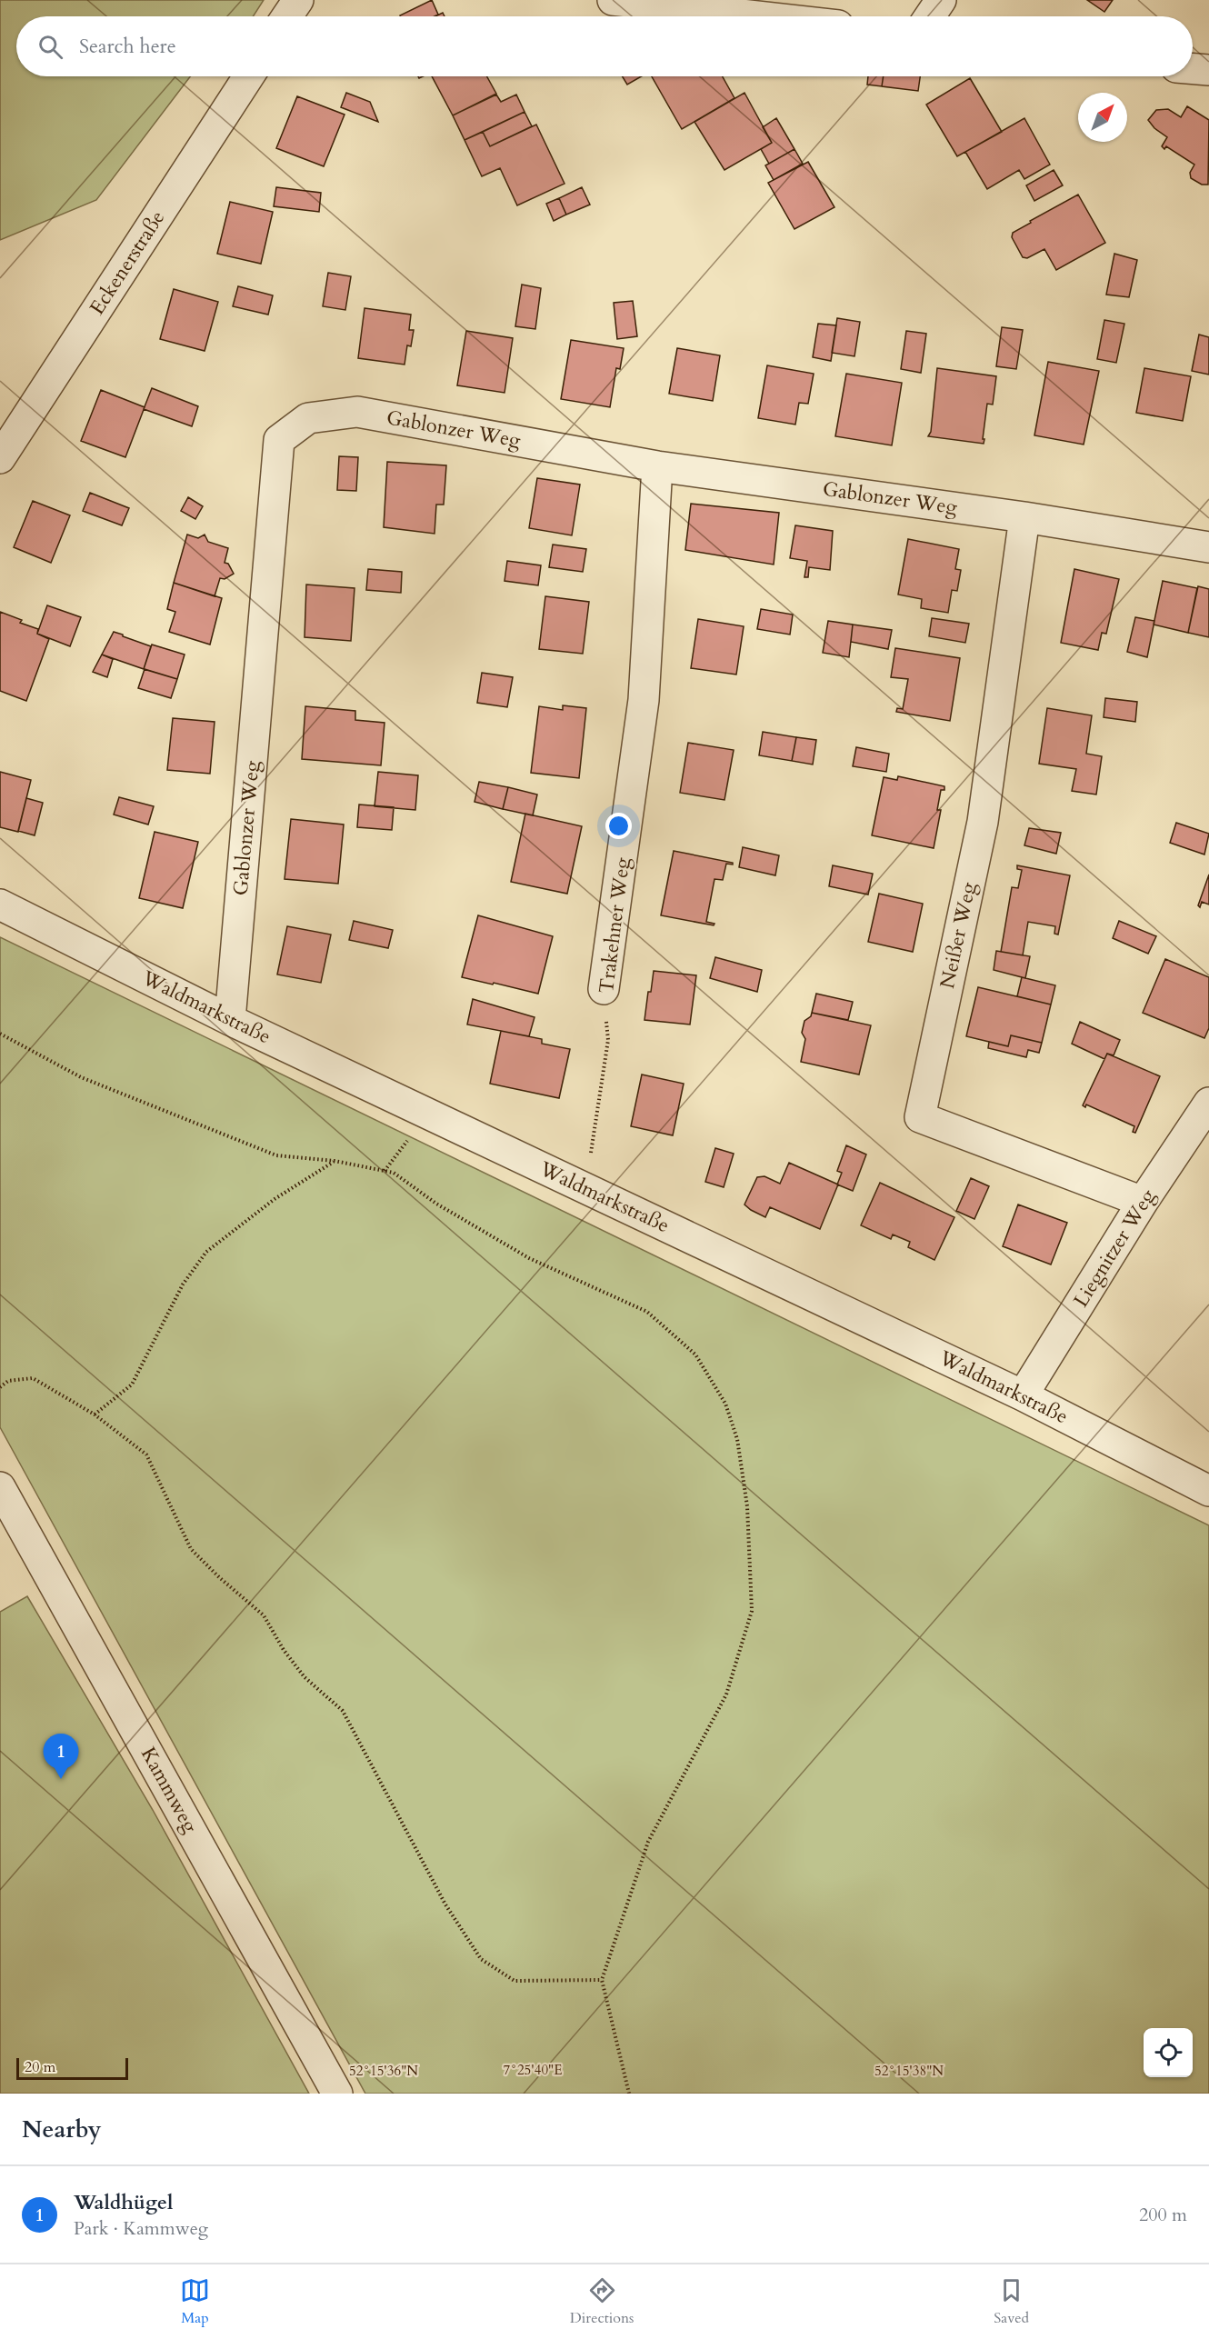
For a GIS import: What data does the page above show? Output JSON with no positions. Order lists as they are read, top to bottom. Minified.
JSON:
{"streets":{"street":["Eckenerstraße","Gablonzer Weg","Trakehner Weg","Neißer Weg","Waldmarkstraße","Liegnitzer Weg","Kammweg"]},"crossings":[["Gablonzer Weg","Trakehner Weg"],["Gablonzer Weg","Neißer Weg"],["Gablonzer Weg","Waldmarkstraße"],["Trakehner Weg","Waldmarkstraße"],["Neißer Weg","Liegnitzer Weg"],["Waldmarkstraße","Liegnitzer Weg"]],"scale_bar":"20 m","north":"top right","page":{"search":"Search here","pins":"1","scale":"20 m","heading":"Nearby","list":[{"mark":"1","name":"Waldhügel","note":"Park · Kammweg","value":"200 m"}],"nav":["Map","Directions","Saved"]},"coordinates":["7°25'40\"E","52°15'36\"N","52°15'38\"N"]}
